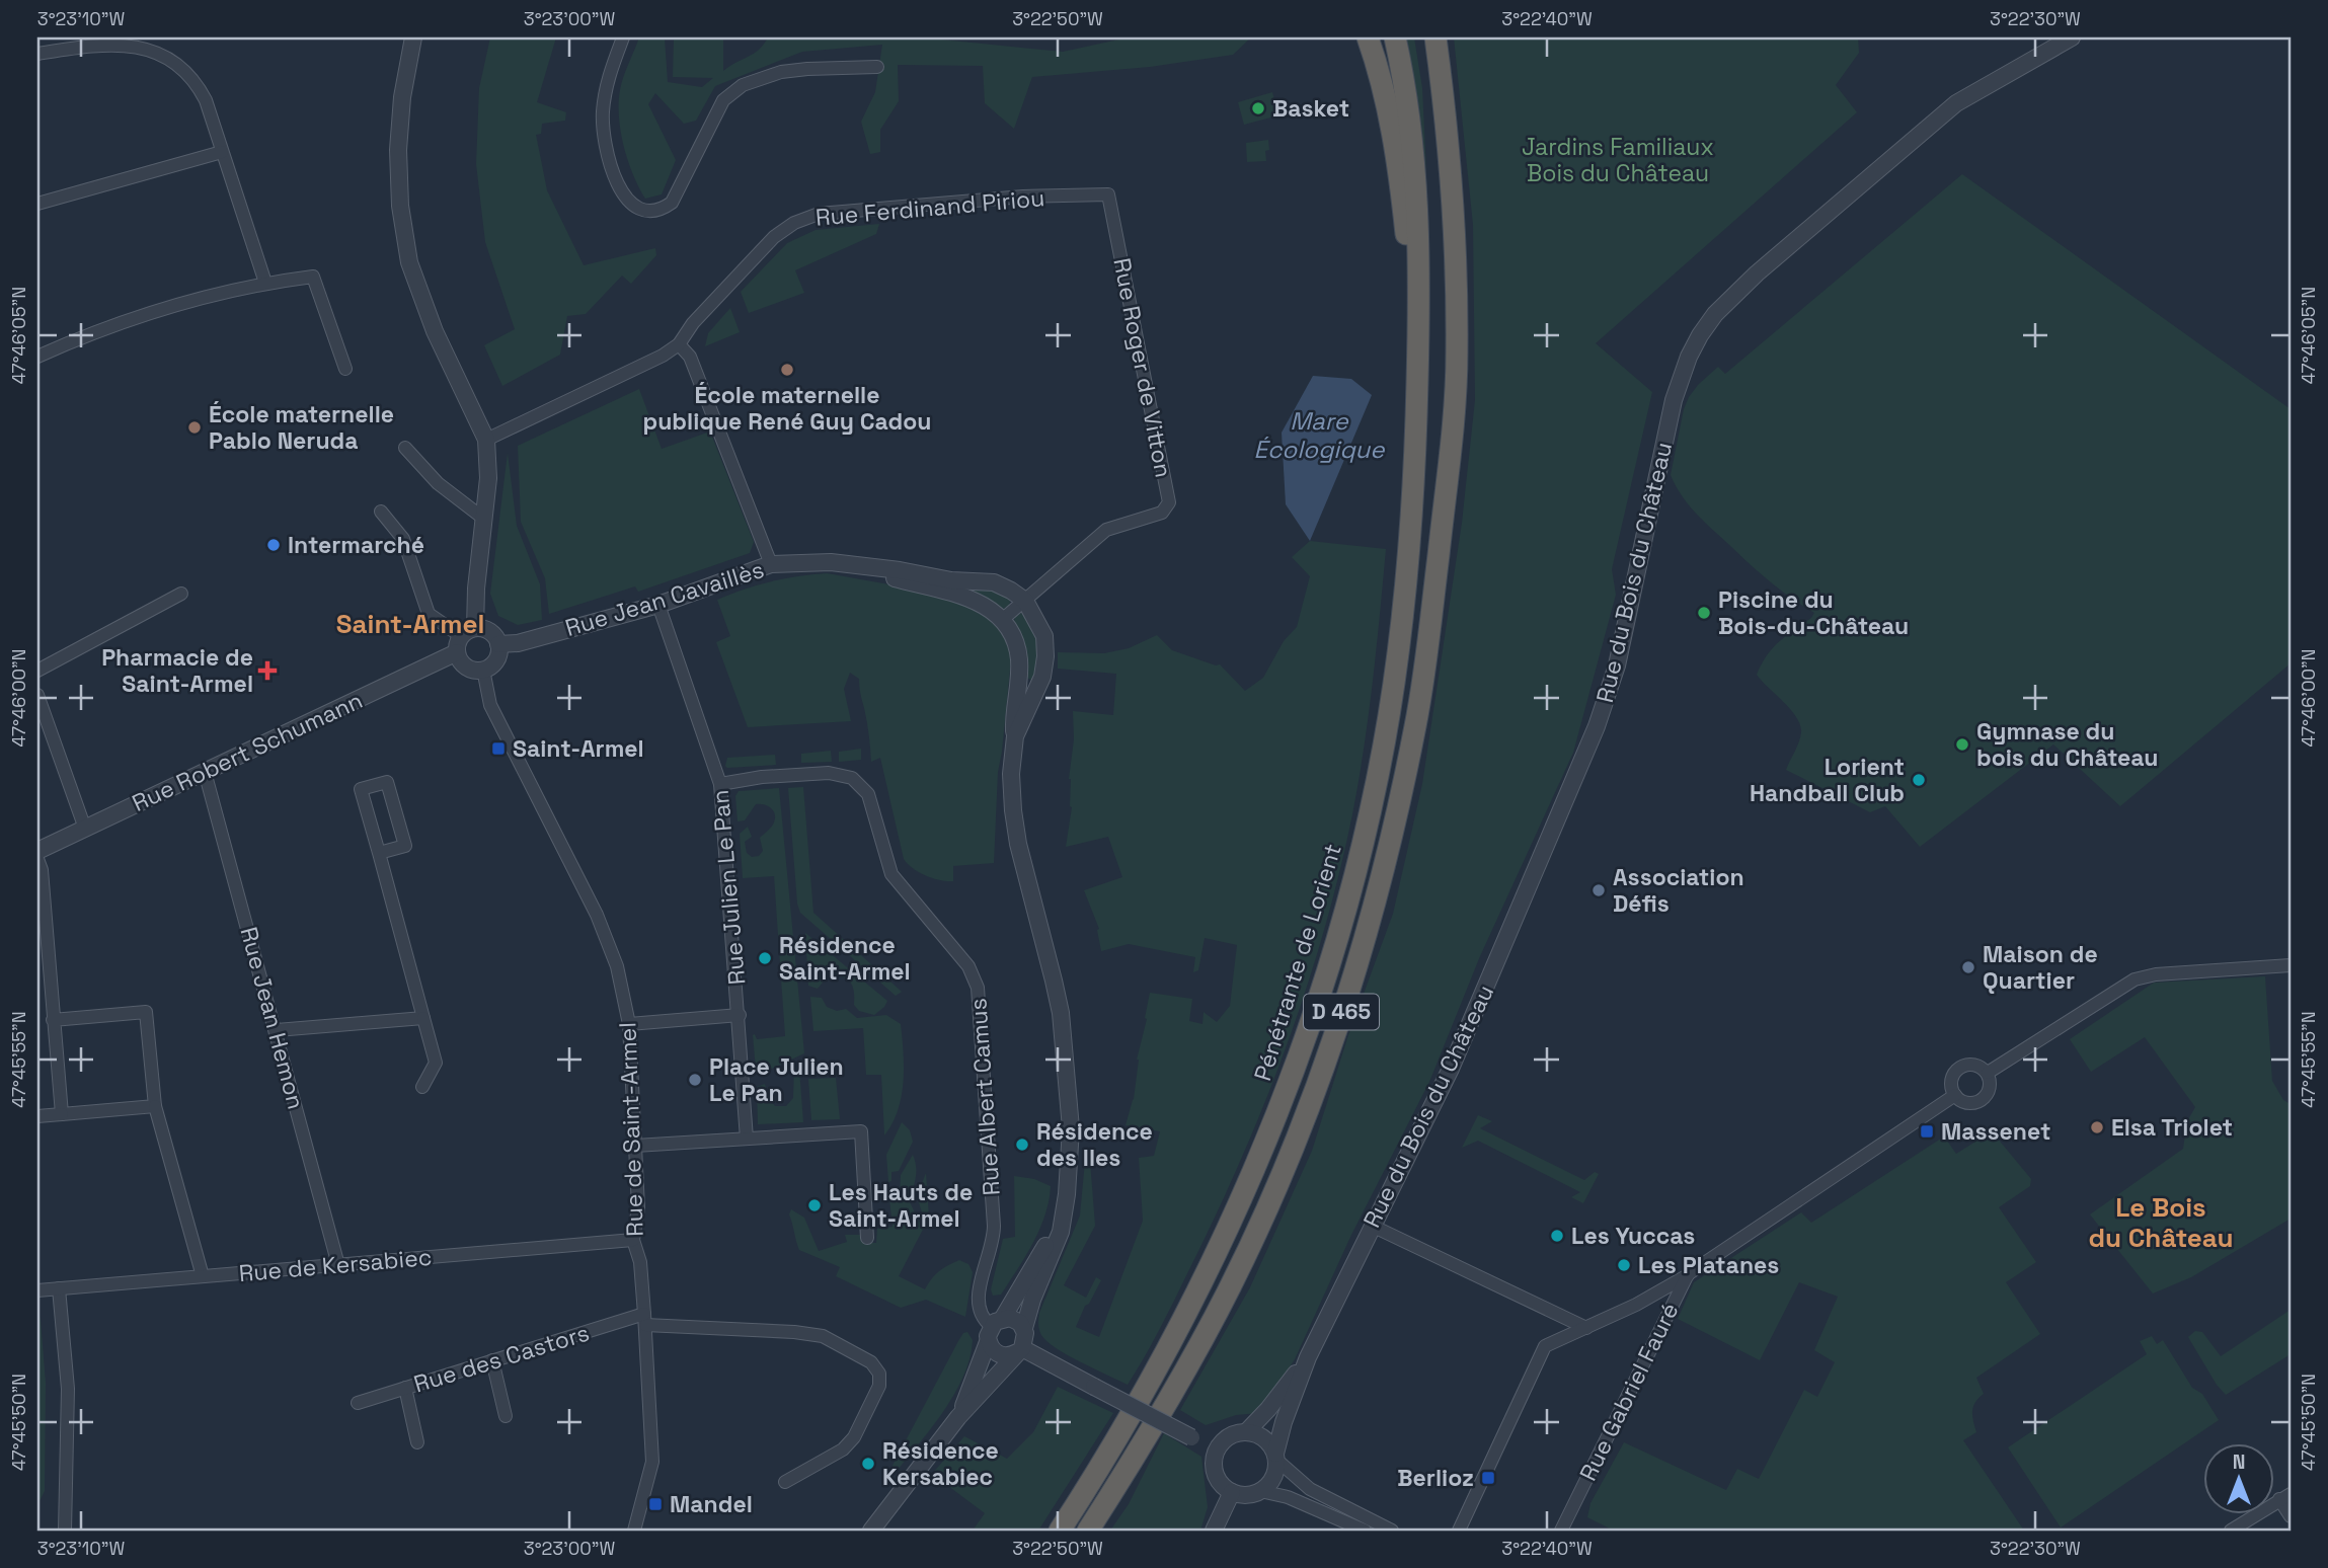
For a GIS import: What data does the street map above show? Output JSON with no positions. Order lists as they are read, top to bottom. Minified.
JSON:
{"streets":{"highway":["Pénétrante de Lorient","D 465"],"street":["Rue Ferdinand Piriou","Rue Roger de Vitton","Rue du Bois du Château","Rue Jean Cavaillès","Rue Robert Schumann","Rue Julien Le Pan","Rue Jean Hemon","Rue Albert Camus","Rue de Saint-Armel","Rue de Kersabiec","Rue des Castors","Rue Gabriel Fauré"]},"crossings":[["Rue Ferdinand Piriou","Rue Roger de Vitton"],["Rue Roger de Vitton","Rue Jean Cavaillès"],["Rue Jean Cavaillès","Rue Robert Schumann"],["Rue Jean Cavaillès","Rue Julien Le Pan"],["Rue Jean Cavaillès","Rue de Saint-Armel"],["Rue Robert Schumann","Rue Jean Hemon"],["Rue Robert Schumann","Rue de Saint-Armel"],["Rue Julien Le Pan","Rue Albert Camus"],["Rue Jean Hemon","Rue de Kersabiec"],["Rue de Saint-Armel","Rue de Kersabiec"],["Rue de Saint-Armel","Rue des Castors"]],"districts":["Saint-Armel","Le Bois du Château"],"water":["Mare Écologique"],"parks":["Jardins Familiaux Bois du Château"],"places":{"other":["Basket","École maternelle publique René Guy Cadou","École maternelle Pablo Neruda","Intermarché","Piscine du Bois-du-Château","Gymnase du bois du Château","Lorient Handball Club","Association Défis","Résidence Saint-Armel","Maison de Quartier","Place Julien Le Pan","Elsa Triolet","Résidence des Iles","Les Hauts de Saint-Armel","Les Yuccas","Les Platanes","Résidence Kersabiec"],"health":["Pharmacie de Saint-Armel"],"transit":["Saint-Armel","Massenet","Berlioz","Mandel"]},"north":"top","coordinates":["3°23'10\"W","3°23'00\"W","3°22'50\"W","3°22'40\"W","3°22'30\"W","47°46'05\"N","47°46'00\"N","47°45'55\"N","47°45'50\"N"]}
